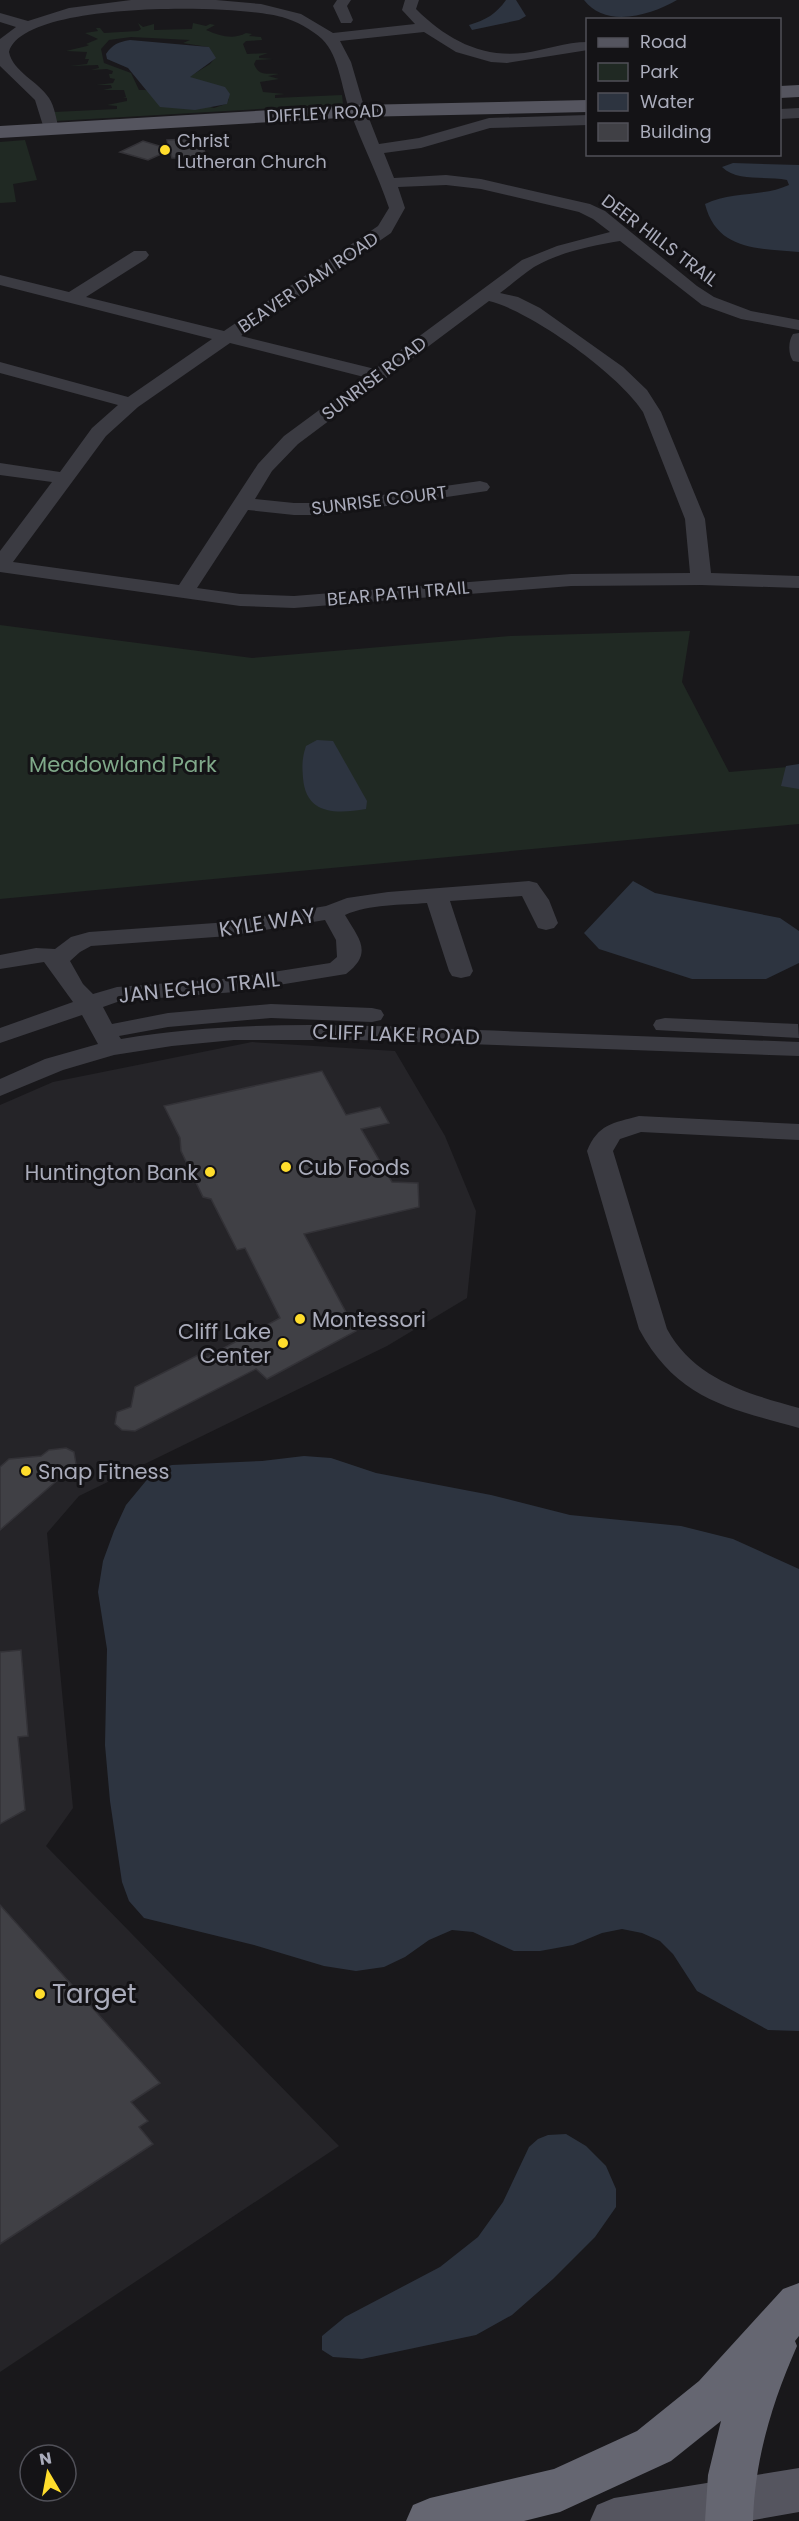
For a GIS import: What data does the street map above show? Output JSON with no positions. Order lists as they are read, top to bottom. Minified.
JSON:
{"streets":{"main road":["DIFFLEY ROAD"],"street":["DEER HILLS TRAIL","BEAVER DAM ROAD","SUNRISE ROAD","SUNRISE COURT","BEAR PATH TRAIL","KYLE WAY","JAN ECHO TRAIL","CLIFF LAKE ROAD"]},"crossings":[["DIFFLEY ROAD","BEAVER DAM ROAD"],["DEER HILLS TRAIL","BEAVER DAM ROAD"],["DEER HILLS TRAIL","SUNRISE ROAD"],["BEAVER DAM ROAD","BEAR PATH TRAIL"],["SUNRISE ROAD","SUNRISE COURT"],["SUNRISE ROAD","BEAR PATH TRAIL"],["KYLE WAY","JAN ECHO TRAIL"]],"parks":["Meadowland Park"],"places":["Christ Lutheran Church","Cub Foods","Huntington Bank","Montessori","Cliff Lake Center","Snap Fitness","Target"],"legend":["Road","Park","Water","Building"],"north":"top"}
